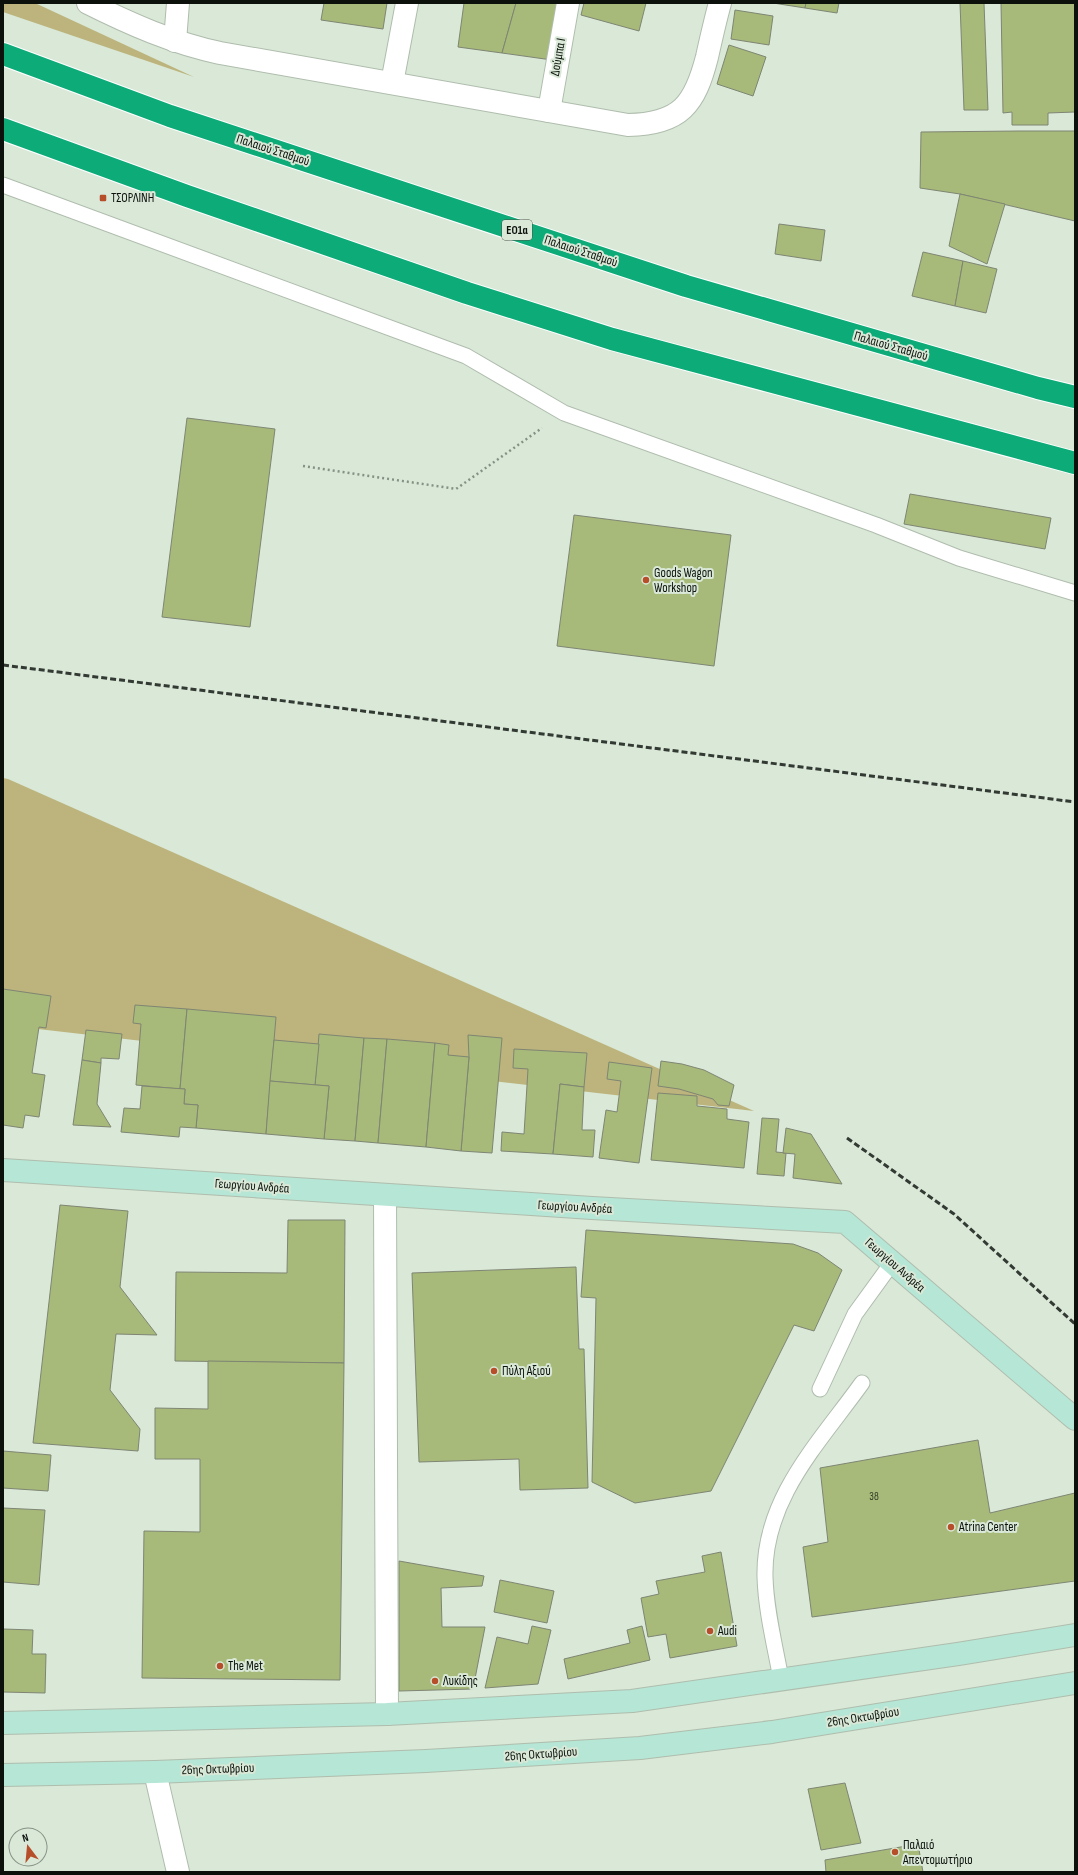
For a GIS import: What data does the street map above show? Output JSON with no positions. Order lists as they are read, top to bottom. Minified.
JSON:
{"streets":{"highway":["Παλαιού Σταθμού","ΕΟ1α"],"main road":["Γεωργίου Ανδρέα","26ης Οκτωβρίου"],"street":["Δούμπα Ι"]},"places":{"transit":["ΤΣΟΡΛΙΝΗ"],"other":["Goods Wagon Workshop","Πύλη Αξιού","Atrina Center","Audi","The Met","Λυκίδης","Παλαιό Απεντομωτήριο"]},"house_numbers":["38"],"north":"top"}
